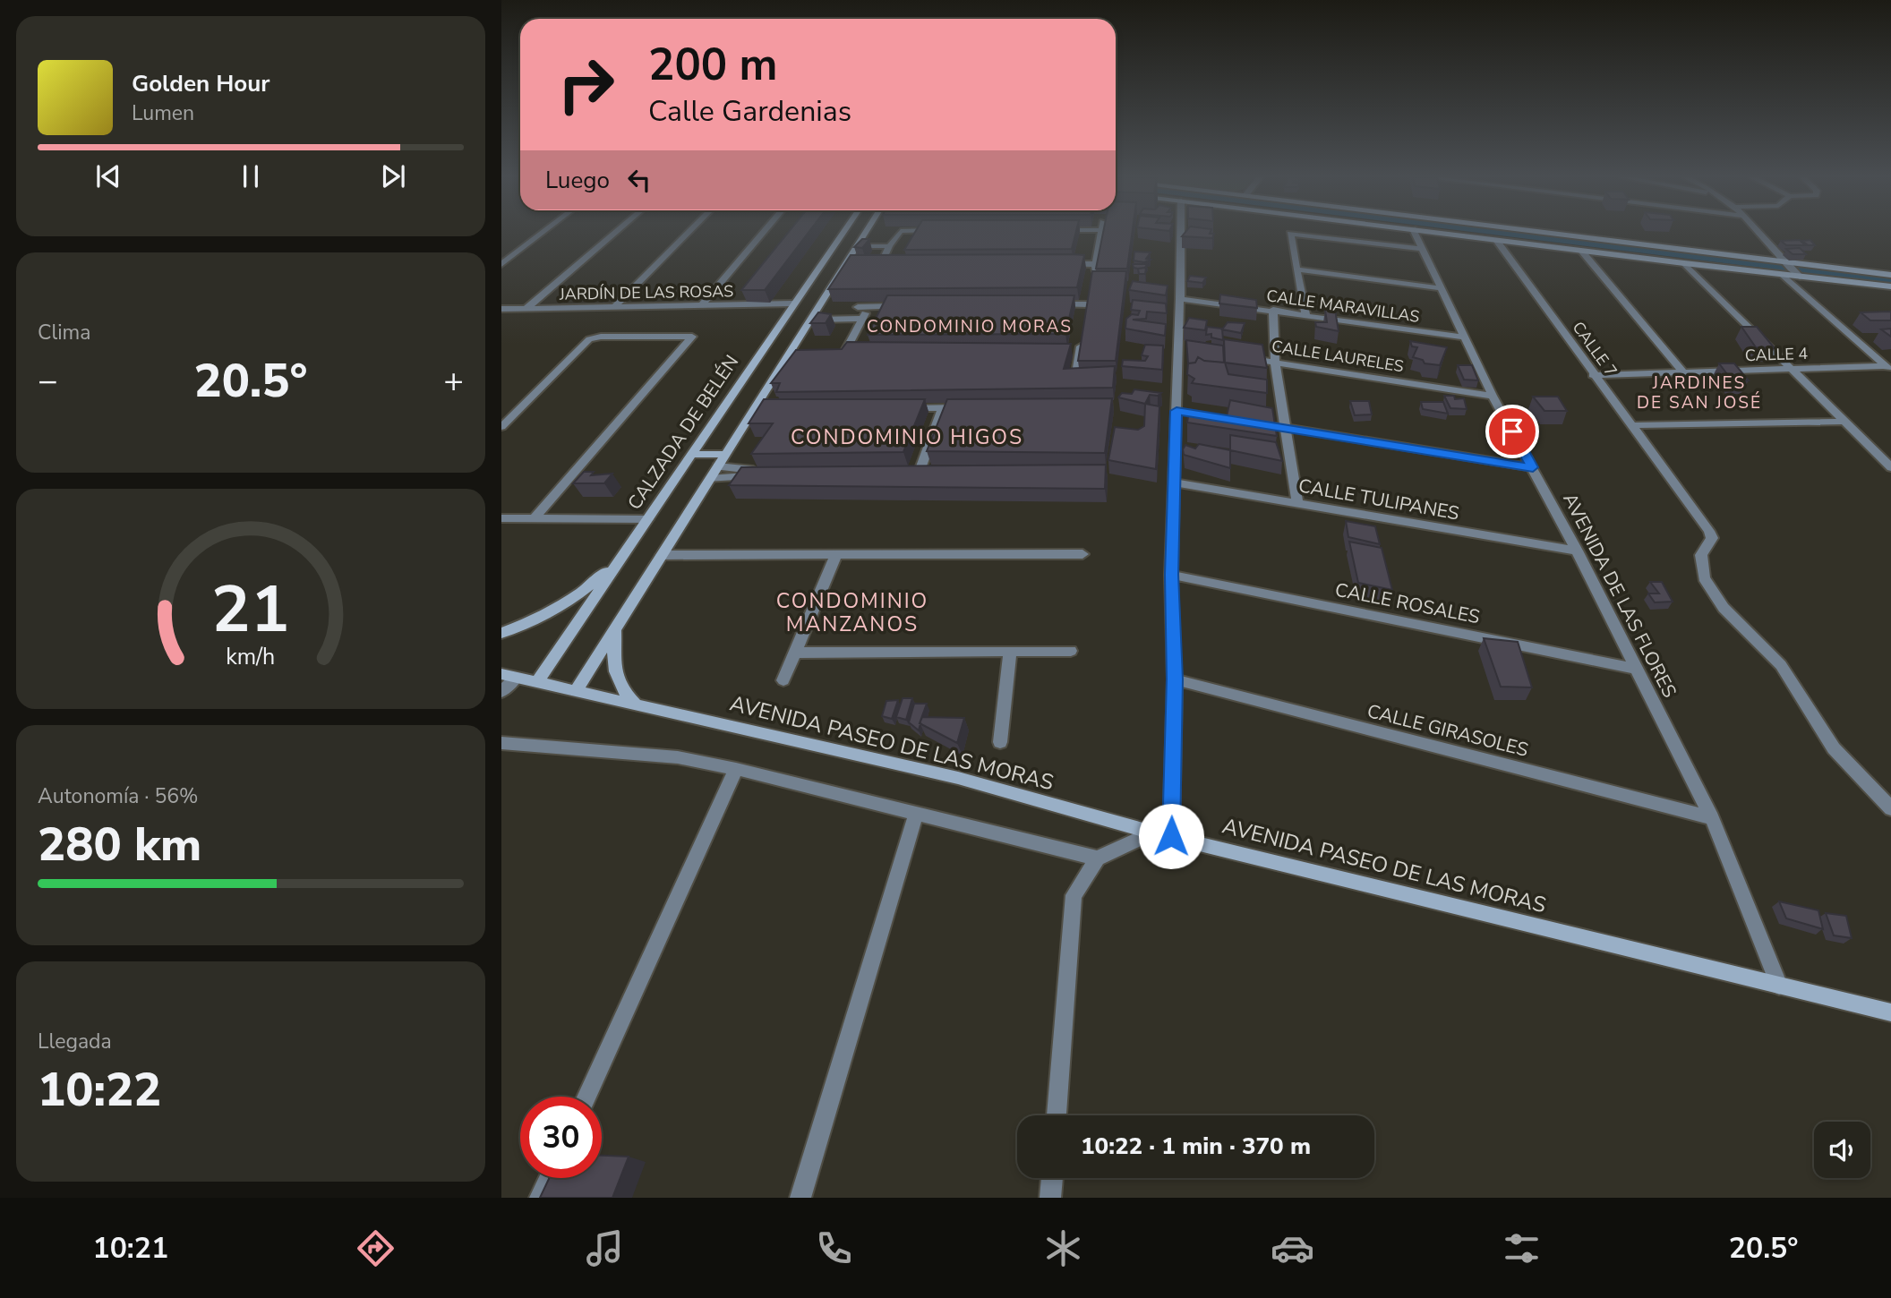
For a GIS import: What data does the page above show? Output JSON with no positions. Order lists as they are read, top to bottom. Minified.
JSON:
{"streets":{"street":["JARDÍN DE LAS ROSAS","CALLE MARAVILLAS","CALLE 7","CALLE 4","CALLE LAURELES","CALZADA DE BELÉN","CALLE TULIPANES","AVENIDA DE LAS FLORES","CALLE ROSALES","CALLE GIRASOLES","AVENIDA PASEO DE LAS MORAS"]},"crossings":[["JARDÍN DE LAS ROSAS","CALZADA DE BELÉN"],["CALLE MARAVILLAS","AVENIDA DE LAS FLORES"],["CALLE 7","CALLE 4"],["CALLE LAURELES","AVENIDA DE LAS FLORES"],["CALZADA DE BELÉN","AVENIDA PASEO DE LAS MORAS"],["CALLE TULIPANES","AVENIDA DE LAS FLORES"],["AVENIDA DE LAS FLORES","CALLE ROSALES"],["AVENIDA DE LAS FLORES","CALLE GIRASOLES"],["AVENIDA DE LAS FLORES","AVENIDA PASEO DE LAS MORAS"]],"districts":["CONDOMINIO MORAS","JARDINES DE SAN JOSÉ","CONDOMINIO HIGOS","CONDOMINIO MANZANOS"],"page":{"turn":["200 m","Calle Gardenias"],"song":["Golden Hour","Lumen"],"then":"Luego","tile":["Clima",["Autonomía · 56%","280 km"],["Llegada","10:22"]],"heat":["−","20.5°","+"],"limit":"30","trip":"10:22 · 1 min · 370 m","tabs":["10:21","20.5°"],"gauge":["21","km/h"]}}
